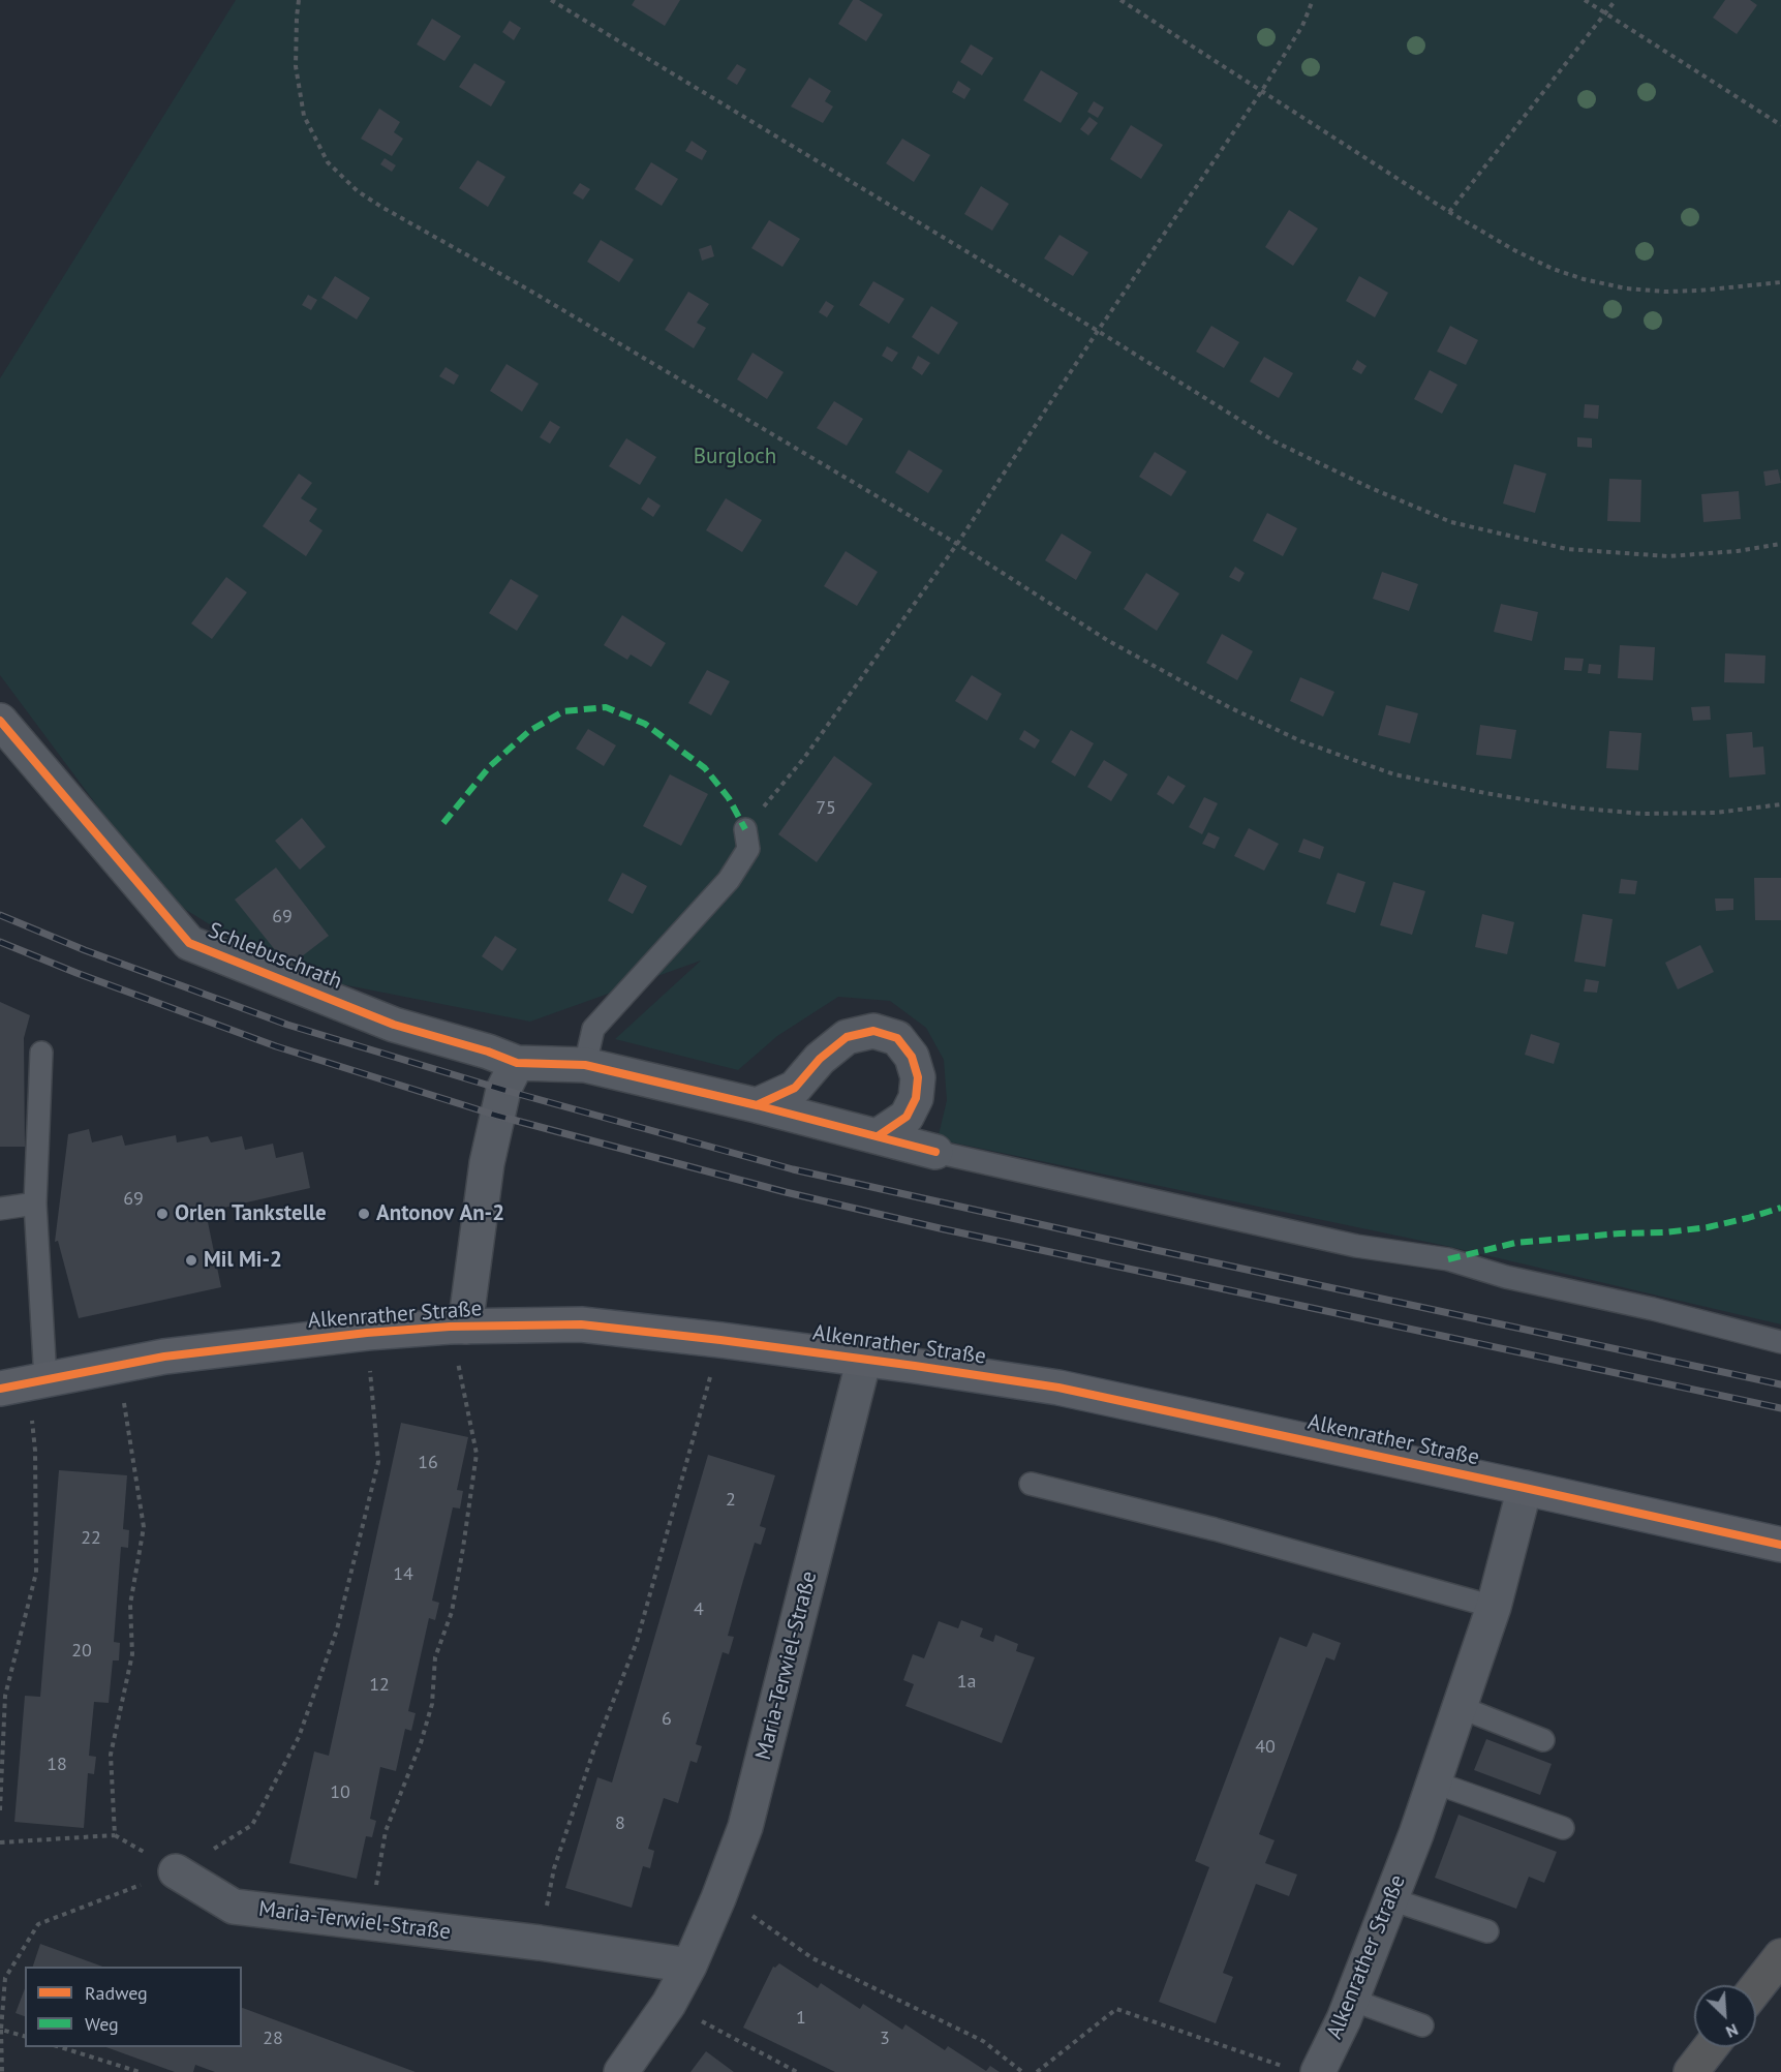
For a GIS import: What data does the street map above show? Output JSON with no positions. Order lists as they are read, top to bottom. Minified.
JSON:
{"streets":{"main road":["Alkenrather Straße"],"street":["Schlebuschrath","Maria-Terwiel-Straße"]},"crossings":[["Alkenrather Straße","Maria-Terwiel-Straße"]],"parks":["Burgloch"],"places":["Orlen Tankstelle","Antonov An-2","Mil Mi-2"],"house_numbers":["75","69","69","16","2","22","14","4","20","1a","12","6","40","18","10","8","1","28","3"],"legend":["Radweg","Weg"],"north":"bottom right"}
